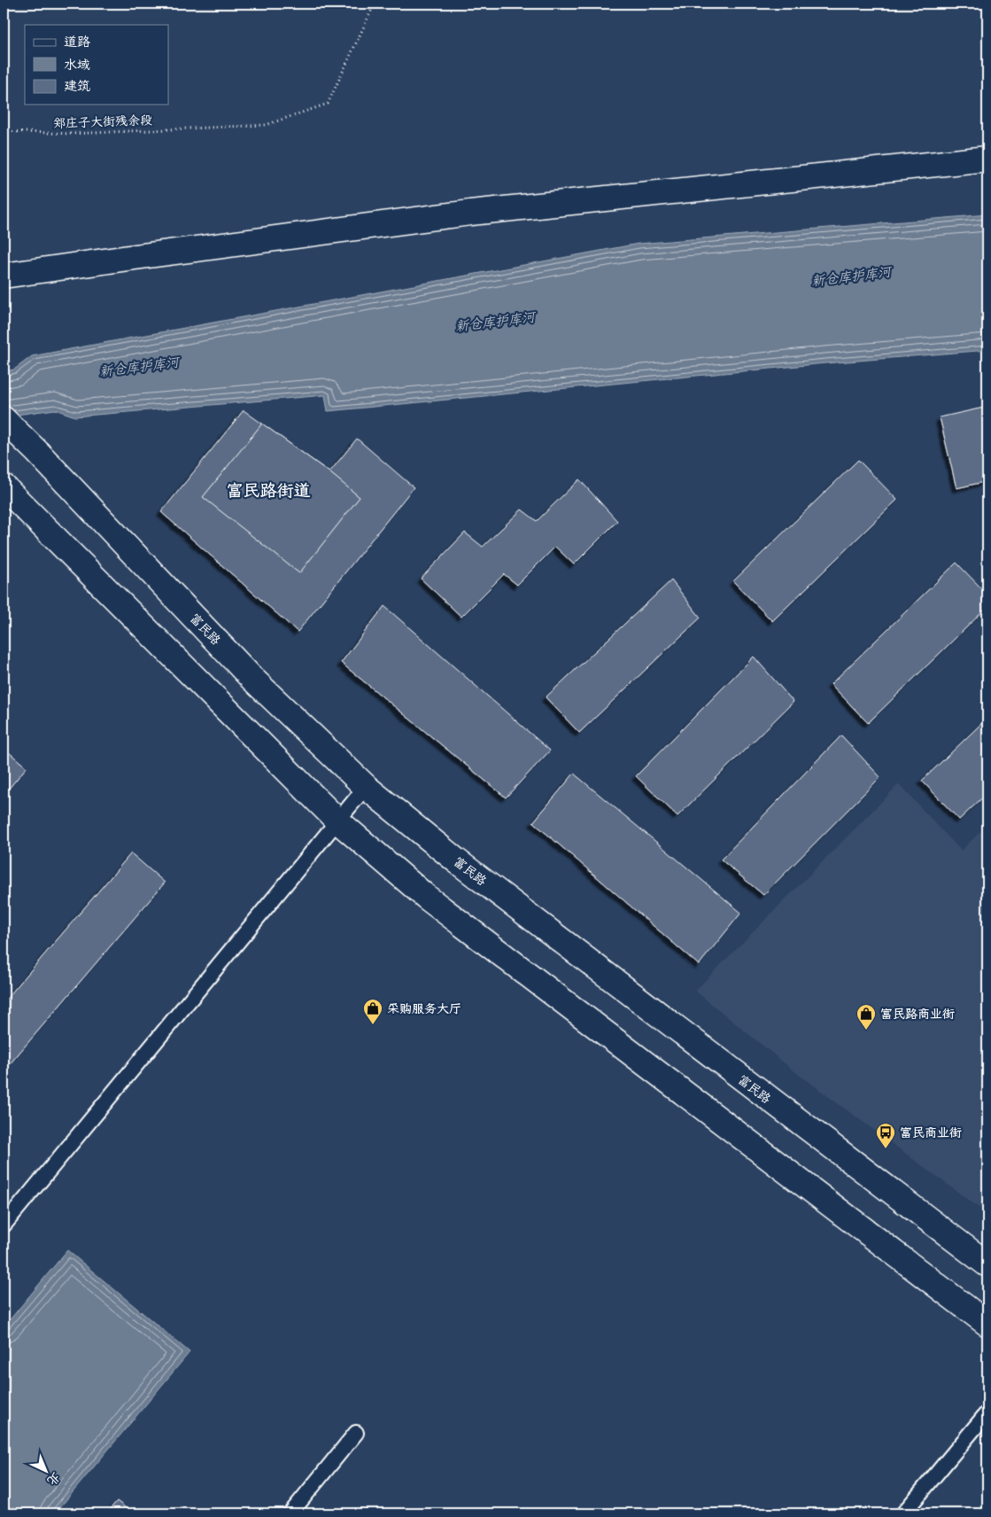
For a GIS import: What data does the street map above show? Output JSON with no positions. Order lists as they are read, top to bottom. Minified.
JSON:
{"streets":{"main road":["富民路"],"path":["郑庄子大街残余段"]},"districts":["富民路街道"],"water":["新仓库护库河"],"places":{"shop":["采购服务大厅","富民路商业街"],"bus stop":["富民商业街"]},"legend":["道路","水域","建筑"],"north":"bottom right"}
